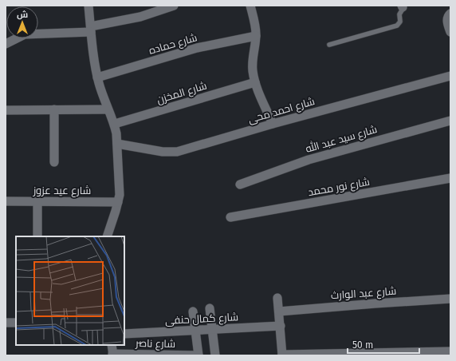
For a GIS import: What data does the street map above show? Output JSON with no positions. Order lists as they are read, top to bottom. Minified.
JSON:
{"streets":{"street":["شارع حماده","شارع المخزن","شارع احمد محى","شارع سيد عبد الله","شارع نور محمد","شارع عيد عزوز","شارع عبد الوارث","شارع كمال حنفى","شارع ناصر"]},"scale_bar":"50 m","north":"top"}
